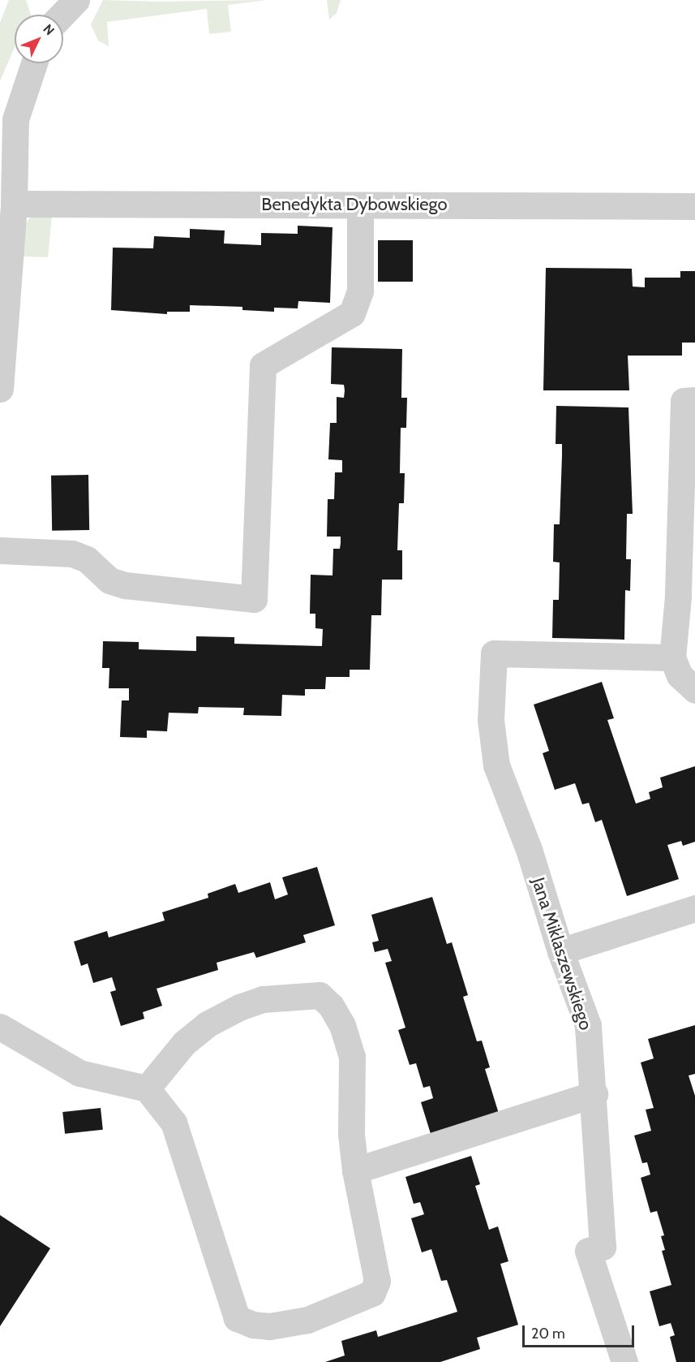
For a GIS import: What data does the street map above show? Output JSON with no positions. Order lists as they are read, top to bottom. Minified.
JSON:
{"streets":{"street":["Benedykta Dybowskiego","Jana Miklaszewskiego"]},"scale_bar":"20 m","north":"top right"}
